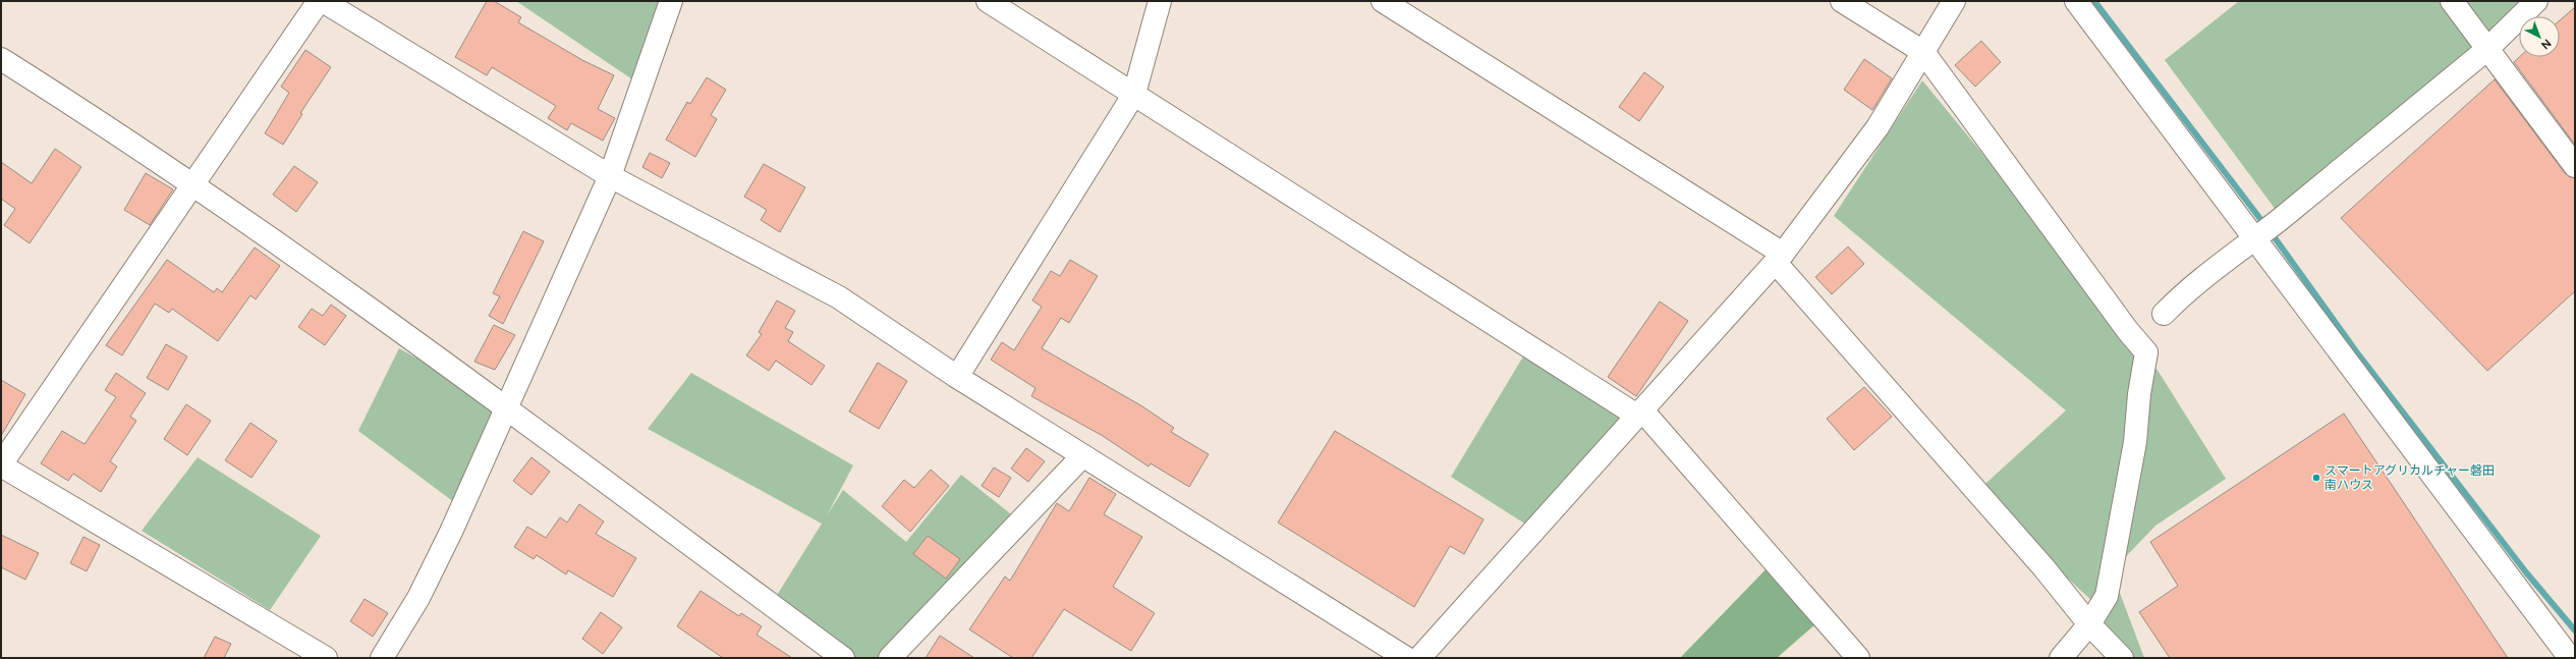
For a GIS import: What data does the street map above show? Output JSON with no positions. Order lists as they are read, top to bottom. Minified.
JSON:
{"places":["スマートアグリカルチャー磐田 南ハウス"],"north":"bottom right"}
